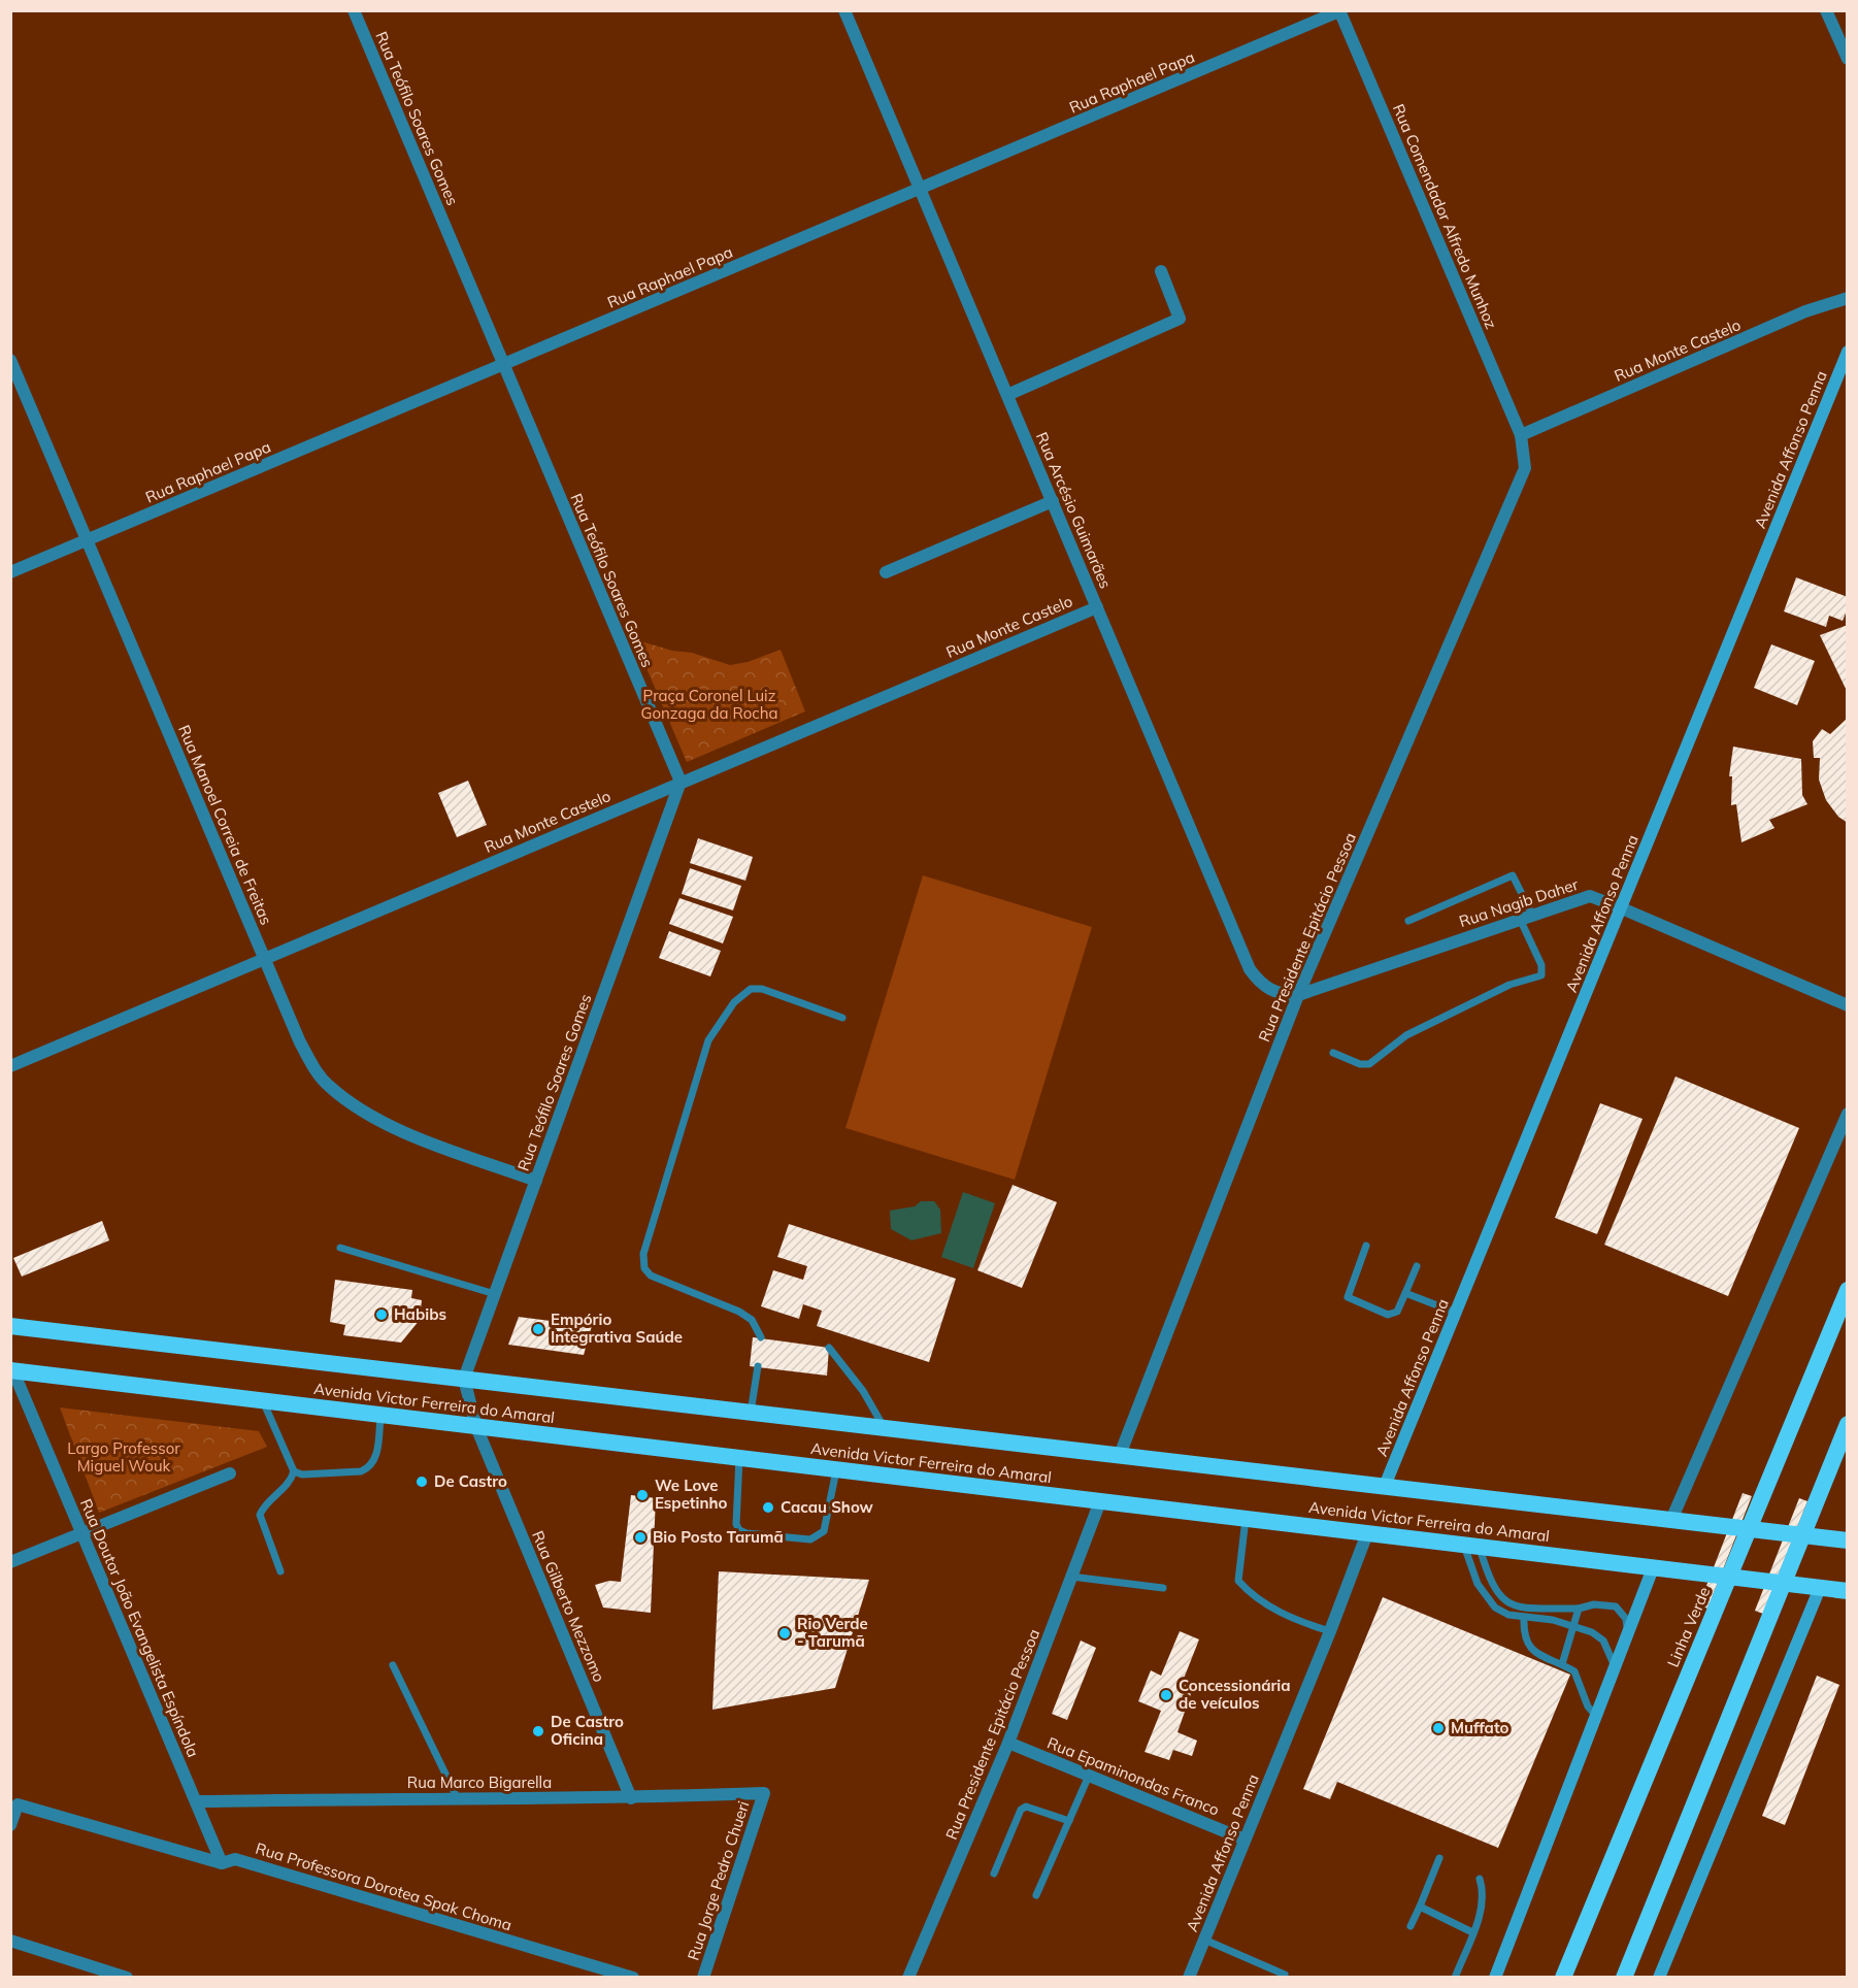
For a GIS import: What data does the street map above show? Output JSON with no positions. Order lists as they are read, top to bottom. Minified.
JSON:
{"streets":{"highway":["Avenida Victor Ferreira do Amaral","Linha Verde"],"main road":["Avenida Affonso Penna"],"street":["Rua Raphael Papa","Rua Teófilo Soares Gomes","Rua Comendador Alfredo Munhoz","Rua Monte Castelo","Rua Arcésio Guimarães","Rua Manoel Correia de Freitas","Rua Nagib Daher","Rua Presidente Epitácio Pessoa","Rua Gilberto Mezzomo","Rua Doutor João Evangelista Espíndola","Rua Epaminondas Franco","Rua Marco Bigarella","Rua Jorge Pedro Chueri","Rua Professora Dorotea Spak Choma"]},"crossings":[["Rua Raphael Papa","Rua Teófilo Soares Gomes"],["Rua Raphael Papa","Rua Comendador Alfredo Munhoz"],["Rua Raphael Papa","Rua Arcésio Guimarães"],["Rua Raphael Papa","Rua Manoel Correia de Freitas"],["Rua Teófilo Soares Gomes","Rua Monte Castelo"],["Rua Teófilo Soares Gomes","Rua Manoel Correia de Freitas"],["Rua Teófilo Soares Gomes","Avenida Victor Ferreira do Amaral"],["Rua Teófilo Soares Gomes","Rua Gilberto Mezzomo"],["Rua Comendador Alfredo Munhoz","Rua Monte Castelo"],["Rua Comendador Alfredo Munhoz","Rua Presidente Epitácio Pessoa"],["Rua Monte Castelo","Rua Arcésio Guimarães"],["Rua Monte Castelo","Rua Manoel Correia de Freitas"],["Rua Monte Castelo","Rua Presidente Epitácio Pessoa"],["Avenida Affonso Penna","Rua Nagib Daher"],["Avenida Affonso Penna","Avenida Victor Ferreira do Amaral"],["Avenida Affonso Penna","Rua Epaminondas Franco"],["Rua Arcésio Guimarães","Rua Nagib Daher"],["Rua Arcésio Guimarães","Rua Presidente Epitácio Pessoa"],["Rua Nagib Daher","Rua Presidente Epitácio Pessoa"],["Rua Presidente Epitácio Pessoa","Avenida Victor Ferreira do Amaral"],["Rua Presidente Epitácio Pessoa","Rua Epaminondas Franco"],["Avenida Victor Ferreira do Amaral","Rua Gilberto Mezzomo"],["Avenida Victor Ferreira do Amaral","Rua Doutor João Evangelista Espíndola"],["Rua Gilberto Mezzomo","Rua Marco Bigarella"],["Rua Doutor João Evangelista Espíndola","Rua Marco Bigarella"],["Rua Doutor João Evangelista Espíndola","Rua Professora Dorotea Spak Choma"],["Rua Marco Bigarella","Rua Jorge Pedro Chueri"]],"parks":["Praça Coronel Luiz Gonzaga da Rocha","Largo Professor Miguel Wouk"],"places":["Habibs","Empório Integrativa Saúde","De Castro","We Love Espetinho","Cacau Show","Bio Posto Tarumã","Rio Verde - Tarumã","Concessionária de veículos","Muffato","De Castro Oficina"]}
